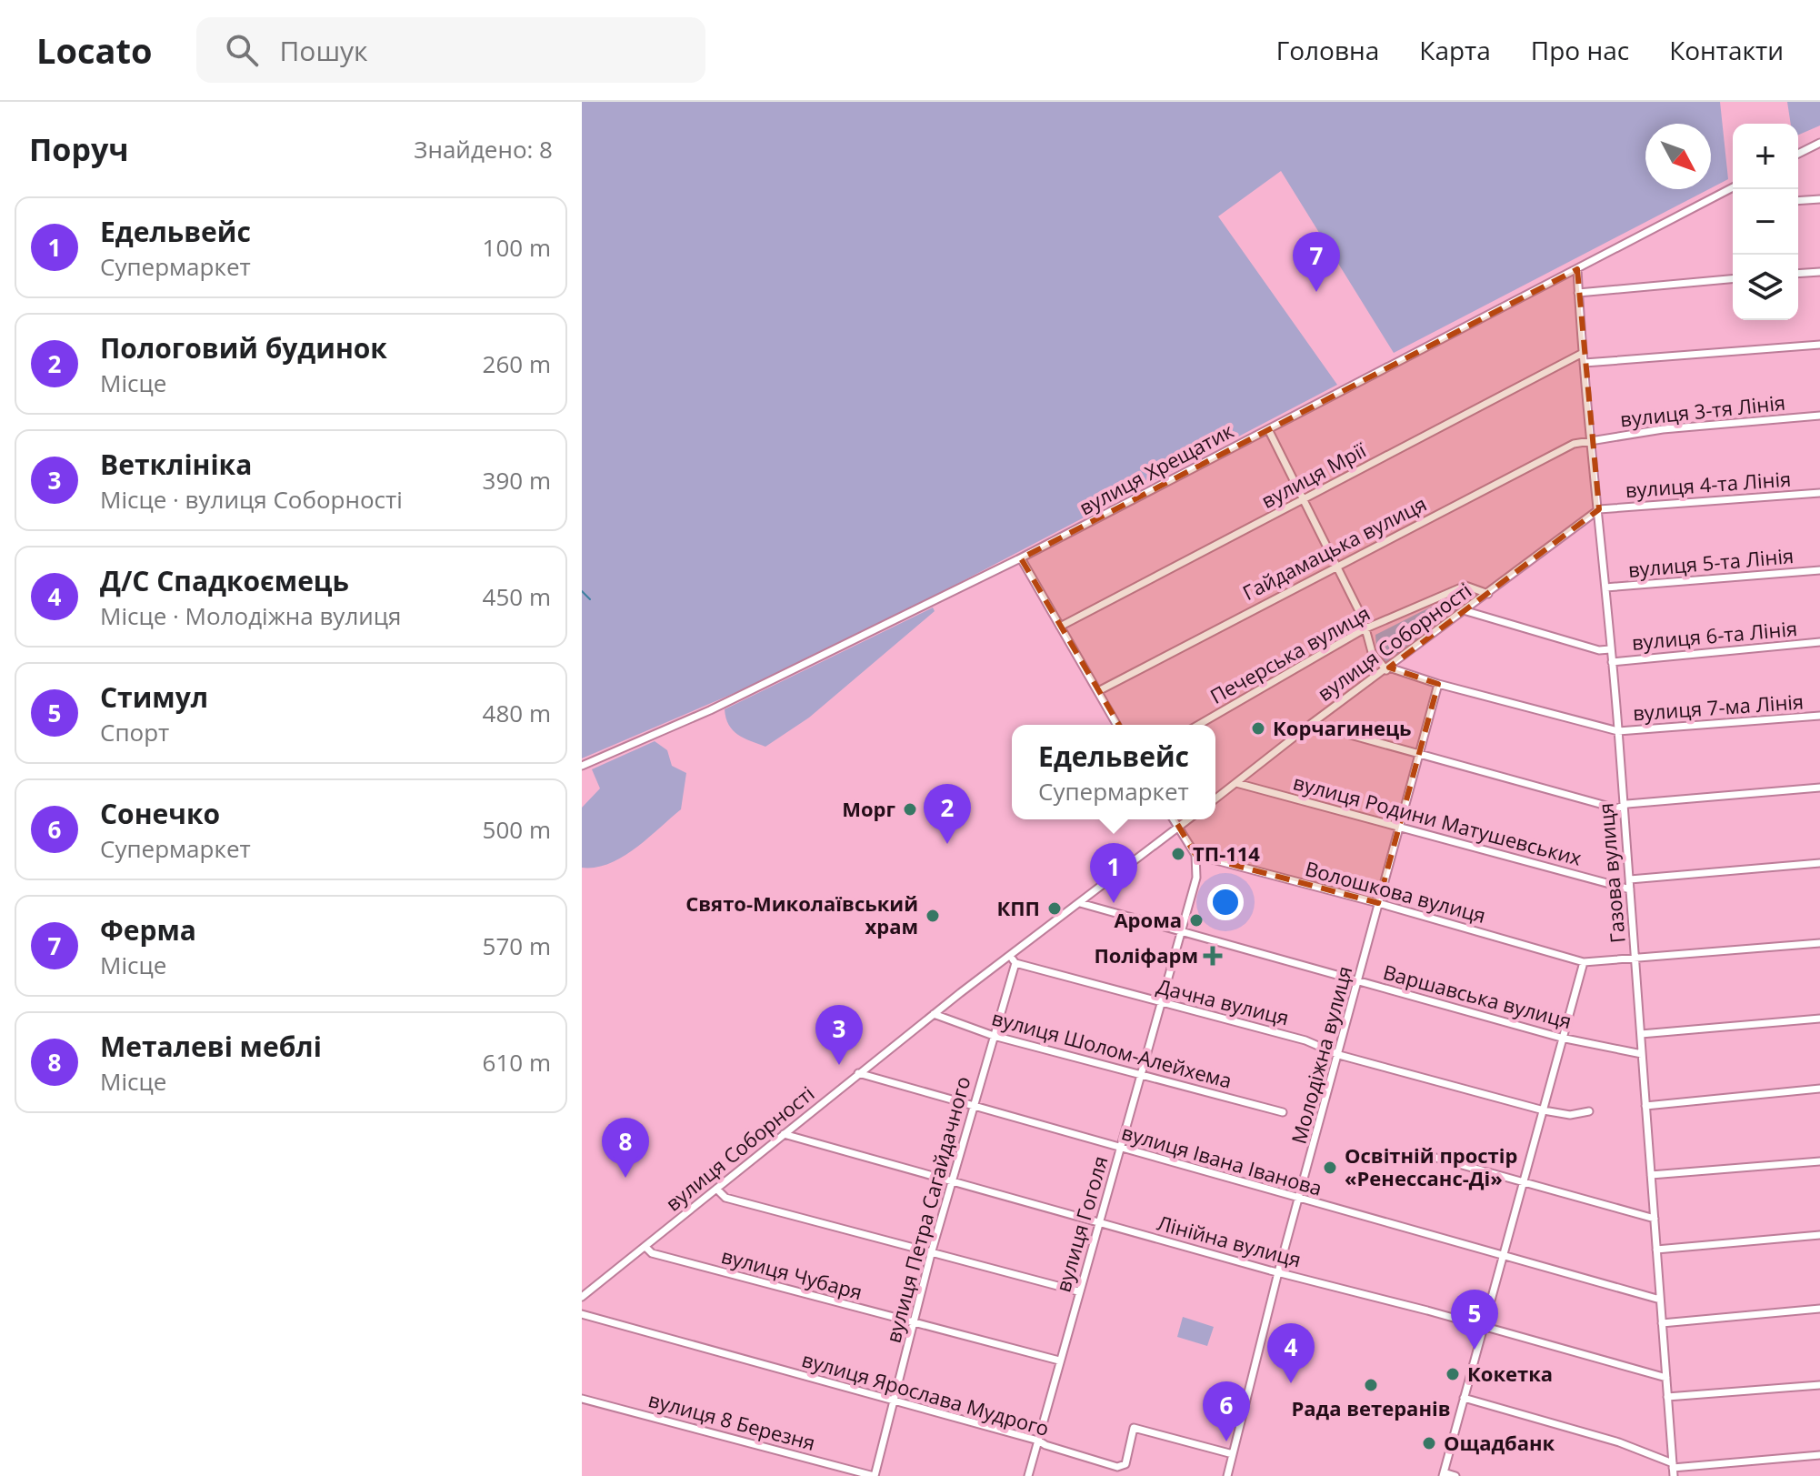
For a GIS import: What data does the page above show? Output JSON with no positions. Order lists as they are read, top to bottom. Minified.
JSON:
{"streets":{"street":["вулиця 3-тя Лінія","вулиця Хрещатик","вулиця Мрії","вулиця 4-та Лінія","Гайдамацька вулиця","вулиця 5-та Лінія","вулиця 6-та Лінія","вулиця Соборності","Печерська вулиця","вулиця 7-ма Лінія","вулиця Родини Матушевських","Газова вулиця","Волошкова вулиця","Варшавська вулиця","Дачна вулиця","вулиця Шолом-Алейхема","Молодіжна вулиця","вулиця Івана Іванова","вулиця Петра Сагайдачного","вулиця Гоголя","Лінійна вулиця","вулиця Чубаря","вулиця Ярослава Мудрого","вулиця 8 Березня"]},"crossings":[["вулиця 3-тя Лінія","Гайдамацька вулиця"],["вулиця 3-тя Лінія","Газова вулиця"],["вулиця Хрещатик","Газова вулиця"],["вулиця Мрії","Газова вулиця"],["вулиця 4-та Лінія","вулиця Соборності"],["вулиця 4-та Лінія","Газова вулиця"],["Гайдамацька вулиця","Газова вулиця"],["вулиця 5-та Лінія","Газова вулиця"],["вулиця 6-та Лінія","Газова вулиця"],["вулиця Соборності","Печерська вулиця"],["вулиця Соборності","вулиця 7-ма Лінія"],["вулиця Соборності","вулиця Родини Матушевських"],["вулиця Соборності","Газова вулиця"],["вулиця Соборності","Варшавська вулиця"],["вулиця Соборності","вулиця Шолом-Алейхема"],["вулиця Соборності","вулиця Івана Іванова"],["вулиця Соборності","Лінійна вулиця"],["вулиця Соборності","вулиця Чубаря"],["вулиця 7-ма Лінія","Газова вулиця"],["вулиця 7-ма Лінія","Молодіжна вулиця"],["вулиця Родини Матушевських","Газова вулиця"],["вулиця Родини Матушевських","Молодіжна вулиця"],["Газова вулиця","Волошкова вулиця"],["Газова вулиця","Варшавська вулиця"],["Газова вулиця","вулиця Івана Іванова"],["Газова вулиця","Лінійна вулиця"],["Волошкова вулиця","Молодіжна вулиця"],["Волошкова вулиця","вулиця Гоголя"],["Варшавська вулиця","Молодіжна вулиця"],["Варшавська вулиця","вулиця Гоголя"],["Дачна вулиця","Молодіжна вулиця"],["Дачна вулиця","вулиця Петра Сагайдачного"],["Дачна вулиця","вулиця Гоголя"],["вулиця Шолом-Алейхема","вулиця Петра Сагайдачного"],["вулиця Шолом-Алейхема","вулиця Гоголя"],["Молодіжна вулиця","вулиця Івана Іванова"],["Молодіжна вулиця","Лінійна вулиця"],["Молодіжна вулиця","вулиця Ярослава Мудрого"],["вулиця Івана Іванова","вулиця Петра Сагайдачного"],["вулиця Івана Іванова","вулиця Гоголя"],["вулиця Петра Сагайдачного","Лінійна вулиця"],["вулиця Петра Сагайдачного","вулиця Чубаря"],["вулиця Петра Сагайдачного","вулиця Ярослава Мудрого"],["вулиця Петра Сагайдачного","вулиця 8 Березня"],["вулиця Гоголя","Лінійна вулиця"],["вулиця Гоголя","вулиця Чубаря"],["вулиця Гоголя","вулиця Ярослава Мудрого"]],"places":{"other":["Корчагинець","Морг","ТП-114","КПП","Свято-Миколаївський храм","Арома","Освітній простір «Ренессанс-Ді»","Кокетка","Рада ветеранів","Ощадбанк"],"health":["Поліфарм"]},"north":"bottom right","page":{"header":"Locato","search":"Пошук","nav":["Головна","Карта","Про нас","Контакти"],"heading":["Поруч","Знайдено: 8"],"map_buttons":["+","−"],"list":[{"mark":"1","name":"Едельвейс","note":"Супермаркет","value":"100 m"},{"mark":"2","name":"Пологовий будинок","note":"Місце","value":"260 m"},{"mark":"3","name":"Ветклініка","note":"Місце · вулиця Соборності","value":"390 m"},{"mark":"4","name":"Д/С Спадкоємець","note":"Місце · Молодіжна вулиця","value":"450 m"},{"mark":"5","name":"Стимул","note":"Спорт","value":"480 m"},{"mark":"6","name":"Сонечко","note":"Супермаркет","value":"500 m"},{"mark":"7","name":"Ферма","note":"Місце","value":"570 m"},{"mark":"8","name":"Металеві меблі","note":"Місце","value":"610 m"}],"pins":["7","2","1","3","8","5","4","6"],"popup":["Едельвейс","Супермаркет"]}}
